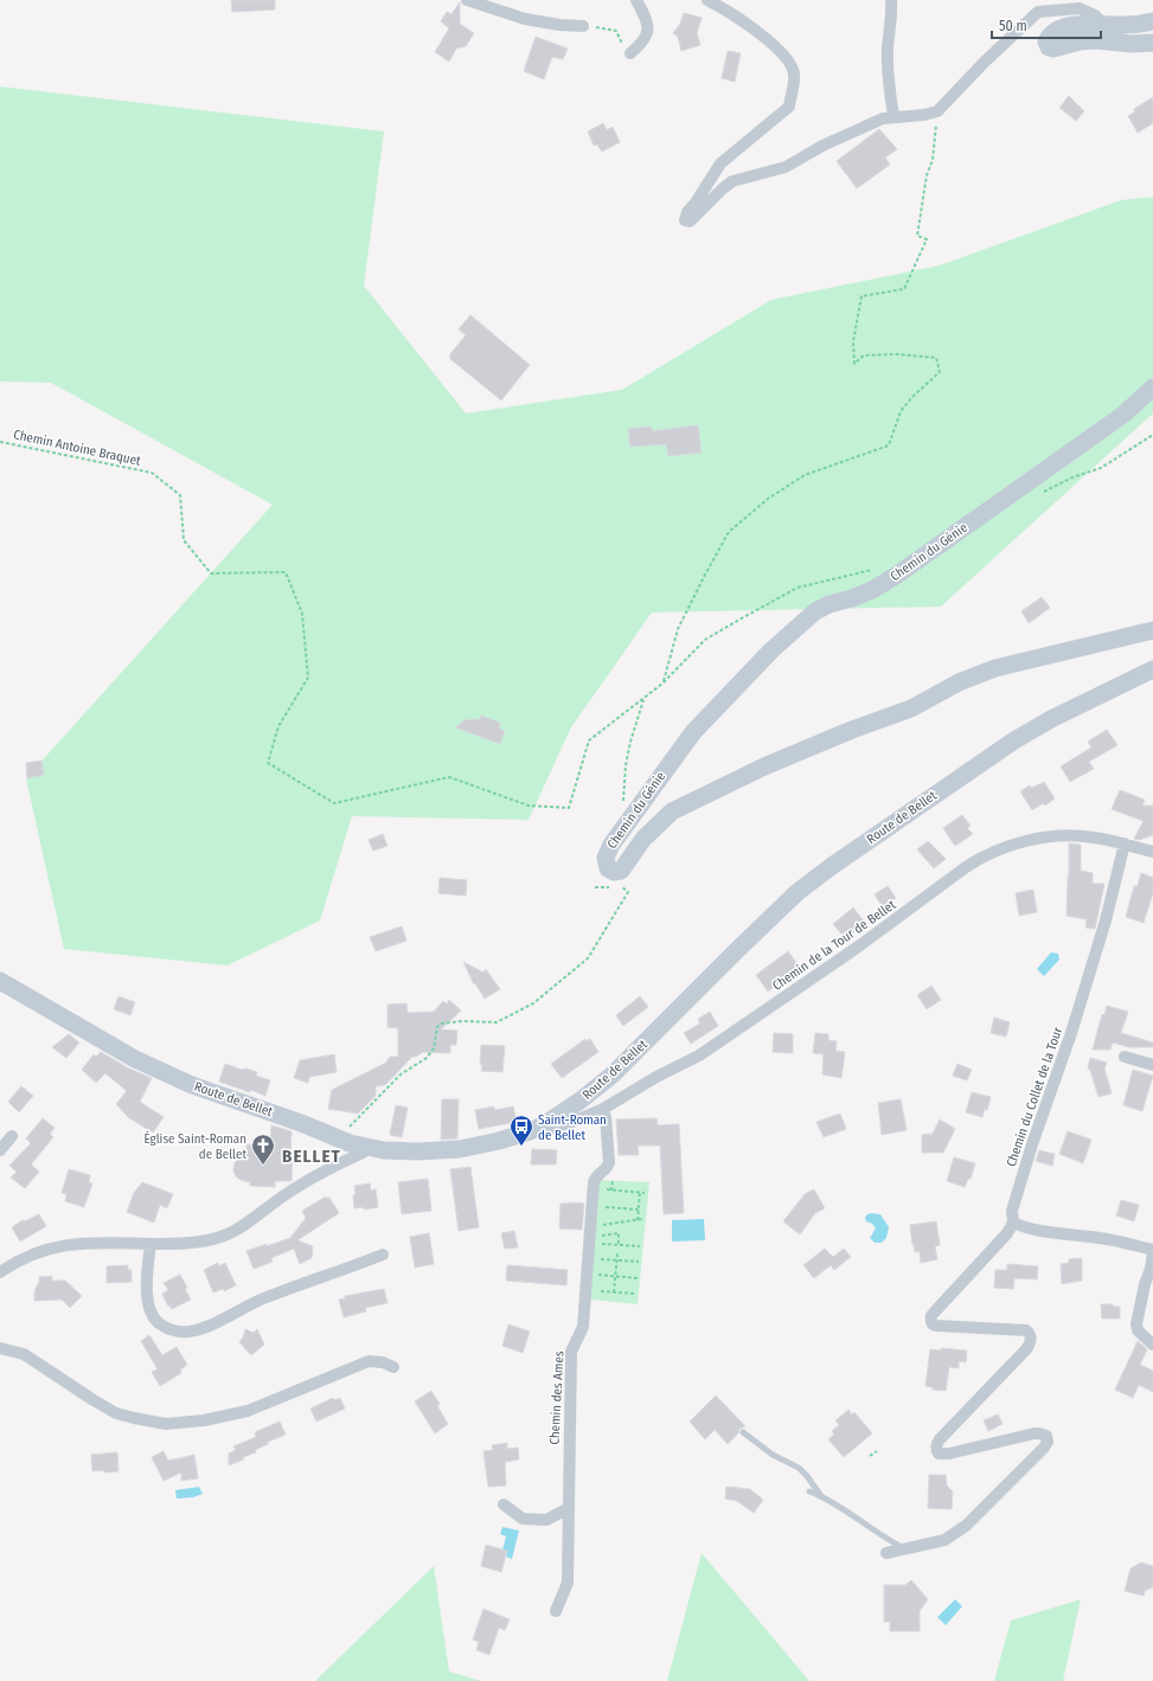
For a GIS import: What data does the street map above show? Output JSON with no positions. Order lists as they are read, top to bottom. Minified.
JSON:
{"streets":{"street":["Chemin du Génie","Route de Bellet","Chemin de la Tour de Bellet","Chemin du Collet de la Tour","Chemin des Ames"],"path":["Chemin Antoine Braquet"]},"crossings":[["Route de Bellet","Chemin de la Tour de Bellet"],["Chemin de la Tour de Bellet","Chemin du Collet de la Tour"],["Chemin de la Tour de Bellet","Chemin des Ames"]],"districts":["BELLET"],"places":{"bus stop":["Saint-Roman de Bellet"],"church":["Église Saint-Roman de Bellet"]},"scale_bar":"50 m"}
